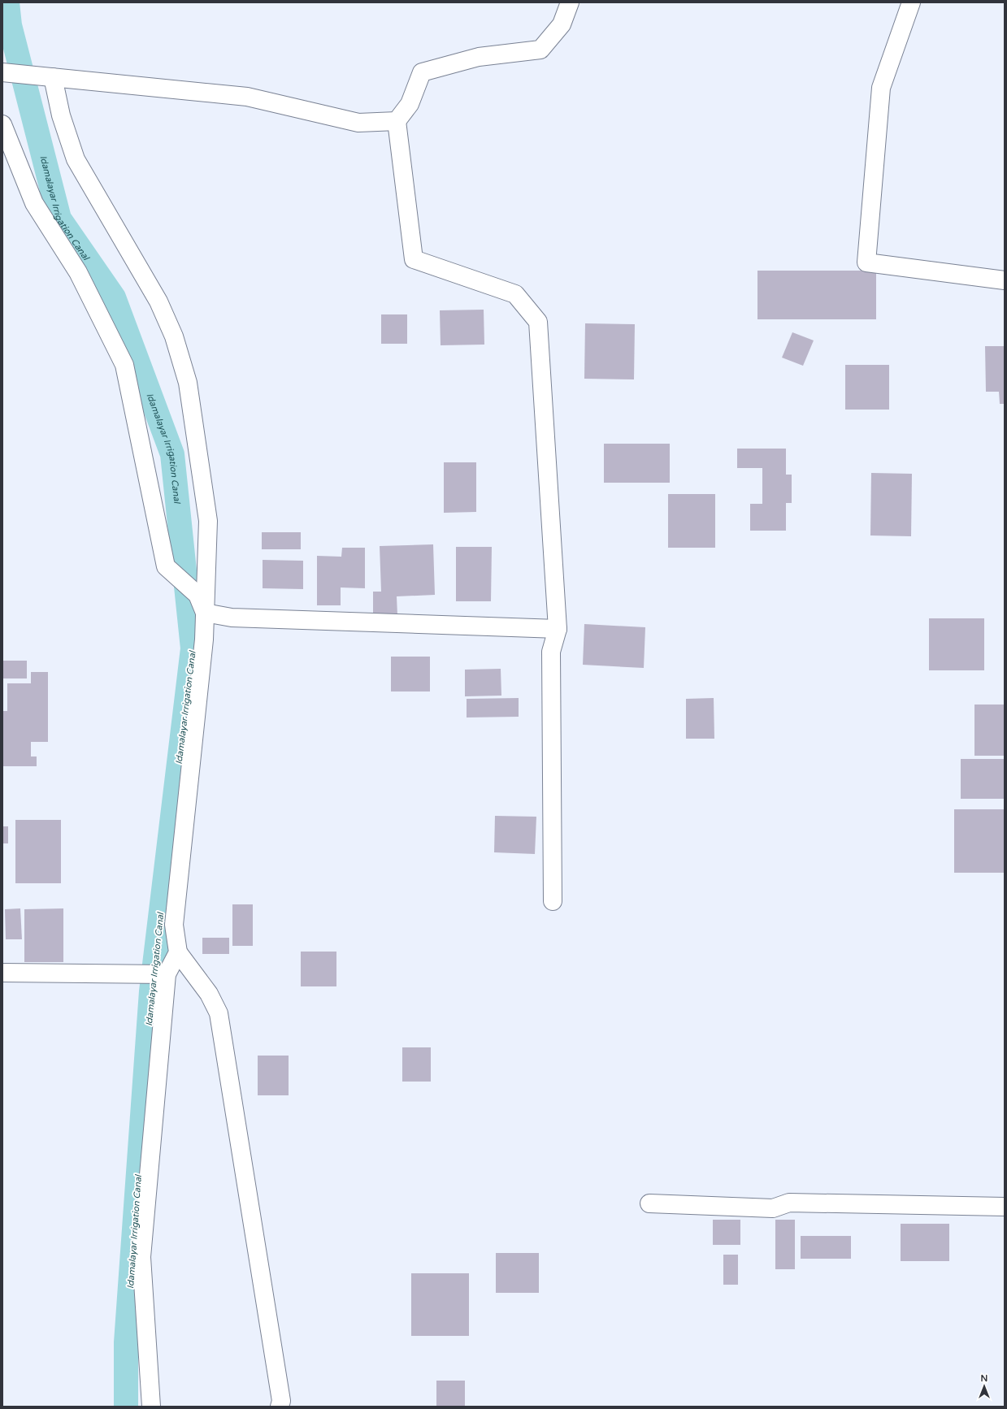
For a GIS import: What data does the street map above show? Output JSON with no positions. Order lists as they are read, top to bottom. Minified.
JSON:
{"water":["Idamalayar Irrigation Canal"],"north":"top"}
